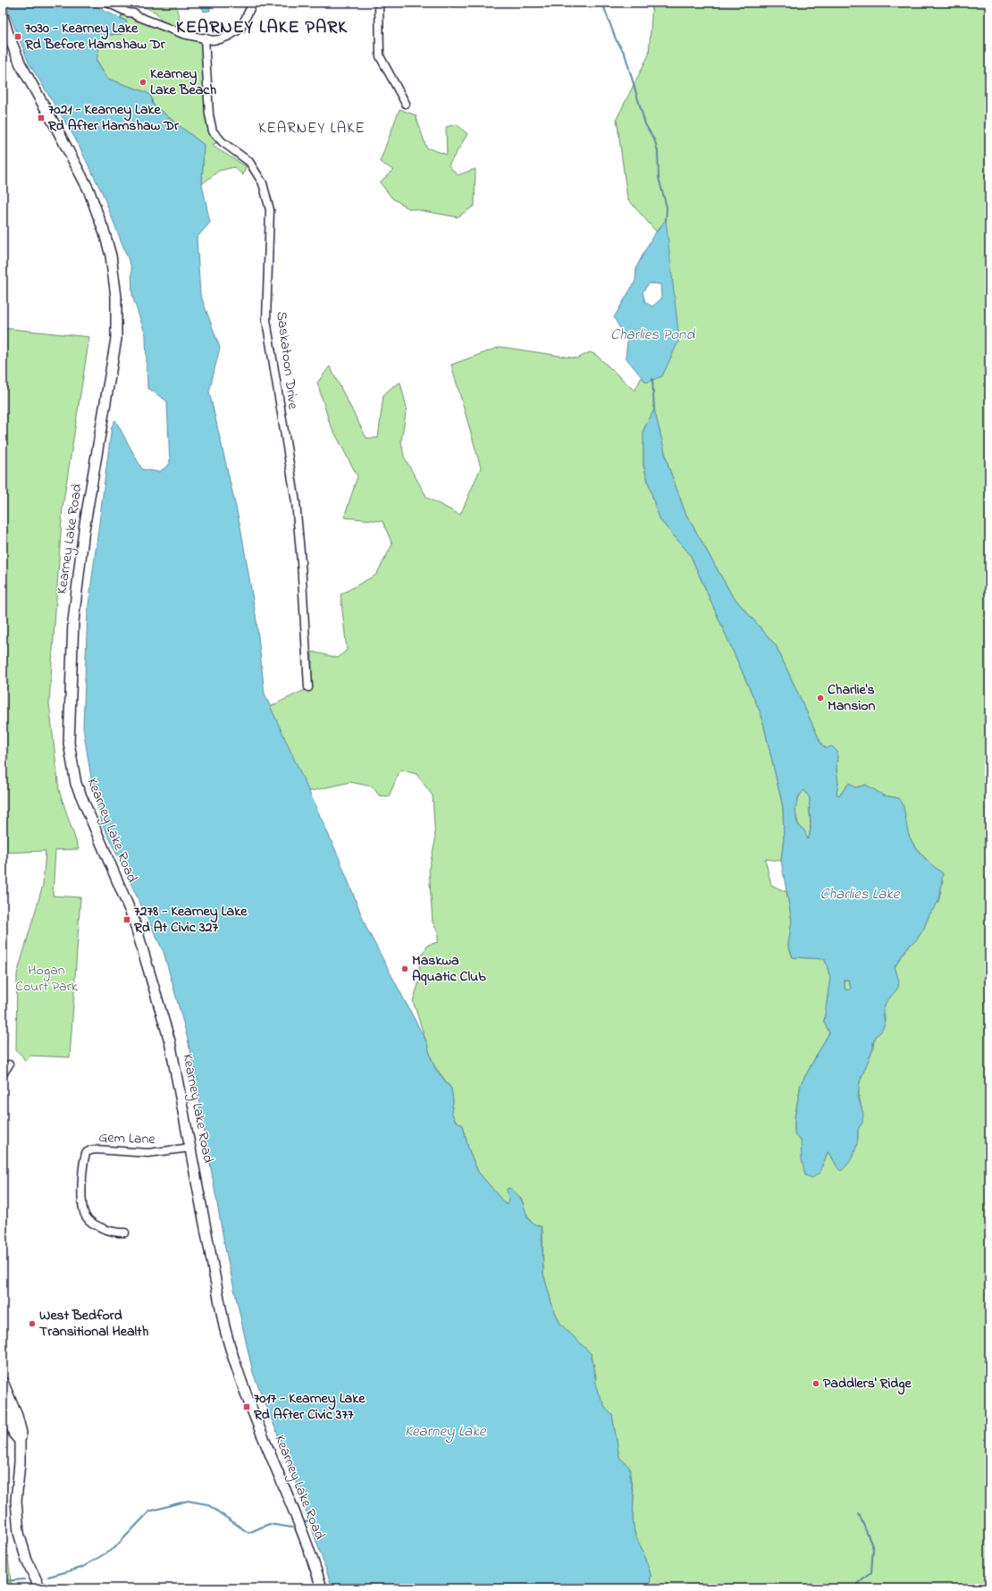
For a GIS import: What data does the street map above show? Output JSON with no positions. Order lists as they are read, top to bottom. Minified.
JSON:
{"streets":{"main road":["Kearney Lake Road"],"street":["Saskatoon Drive","Gem Lane"]},"crossings":[["Kearney Lake Road","Gem Lane"]],"districts":["KEARNEY LAKE PARK","KEARNEY LAKE"],"water":["Charlies Pond","Charlies Lake","Kearney Lake"],"parks":["Hogan Court Park"],"places":{"transit":["7030 - Kearney Lake Rd Before Hamshaw Dr","7021 - Kearney Lake Rd After Hamshaw Dr","7278 - Kearney Lake Rd At Civic 327","7017 - Kearney Lake Rd After Civic 377"],"other":["Kearney Lake Beach","Charlie's Mansion","Maskwa Aquatic Club","West Bedford Transitional Health","Paddlers' Ridge"]}}
